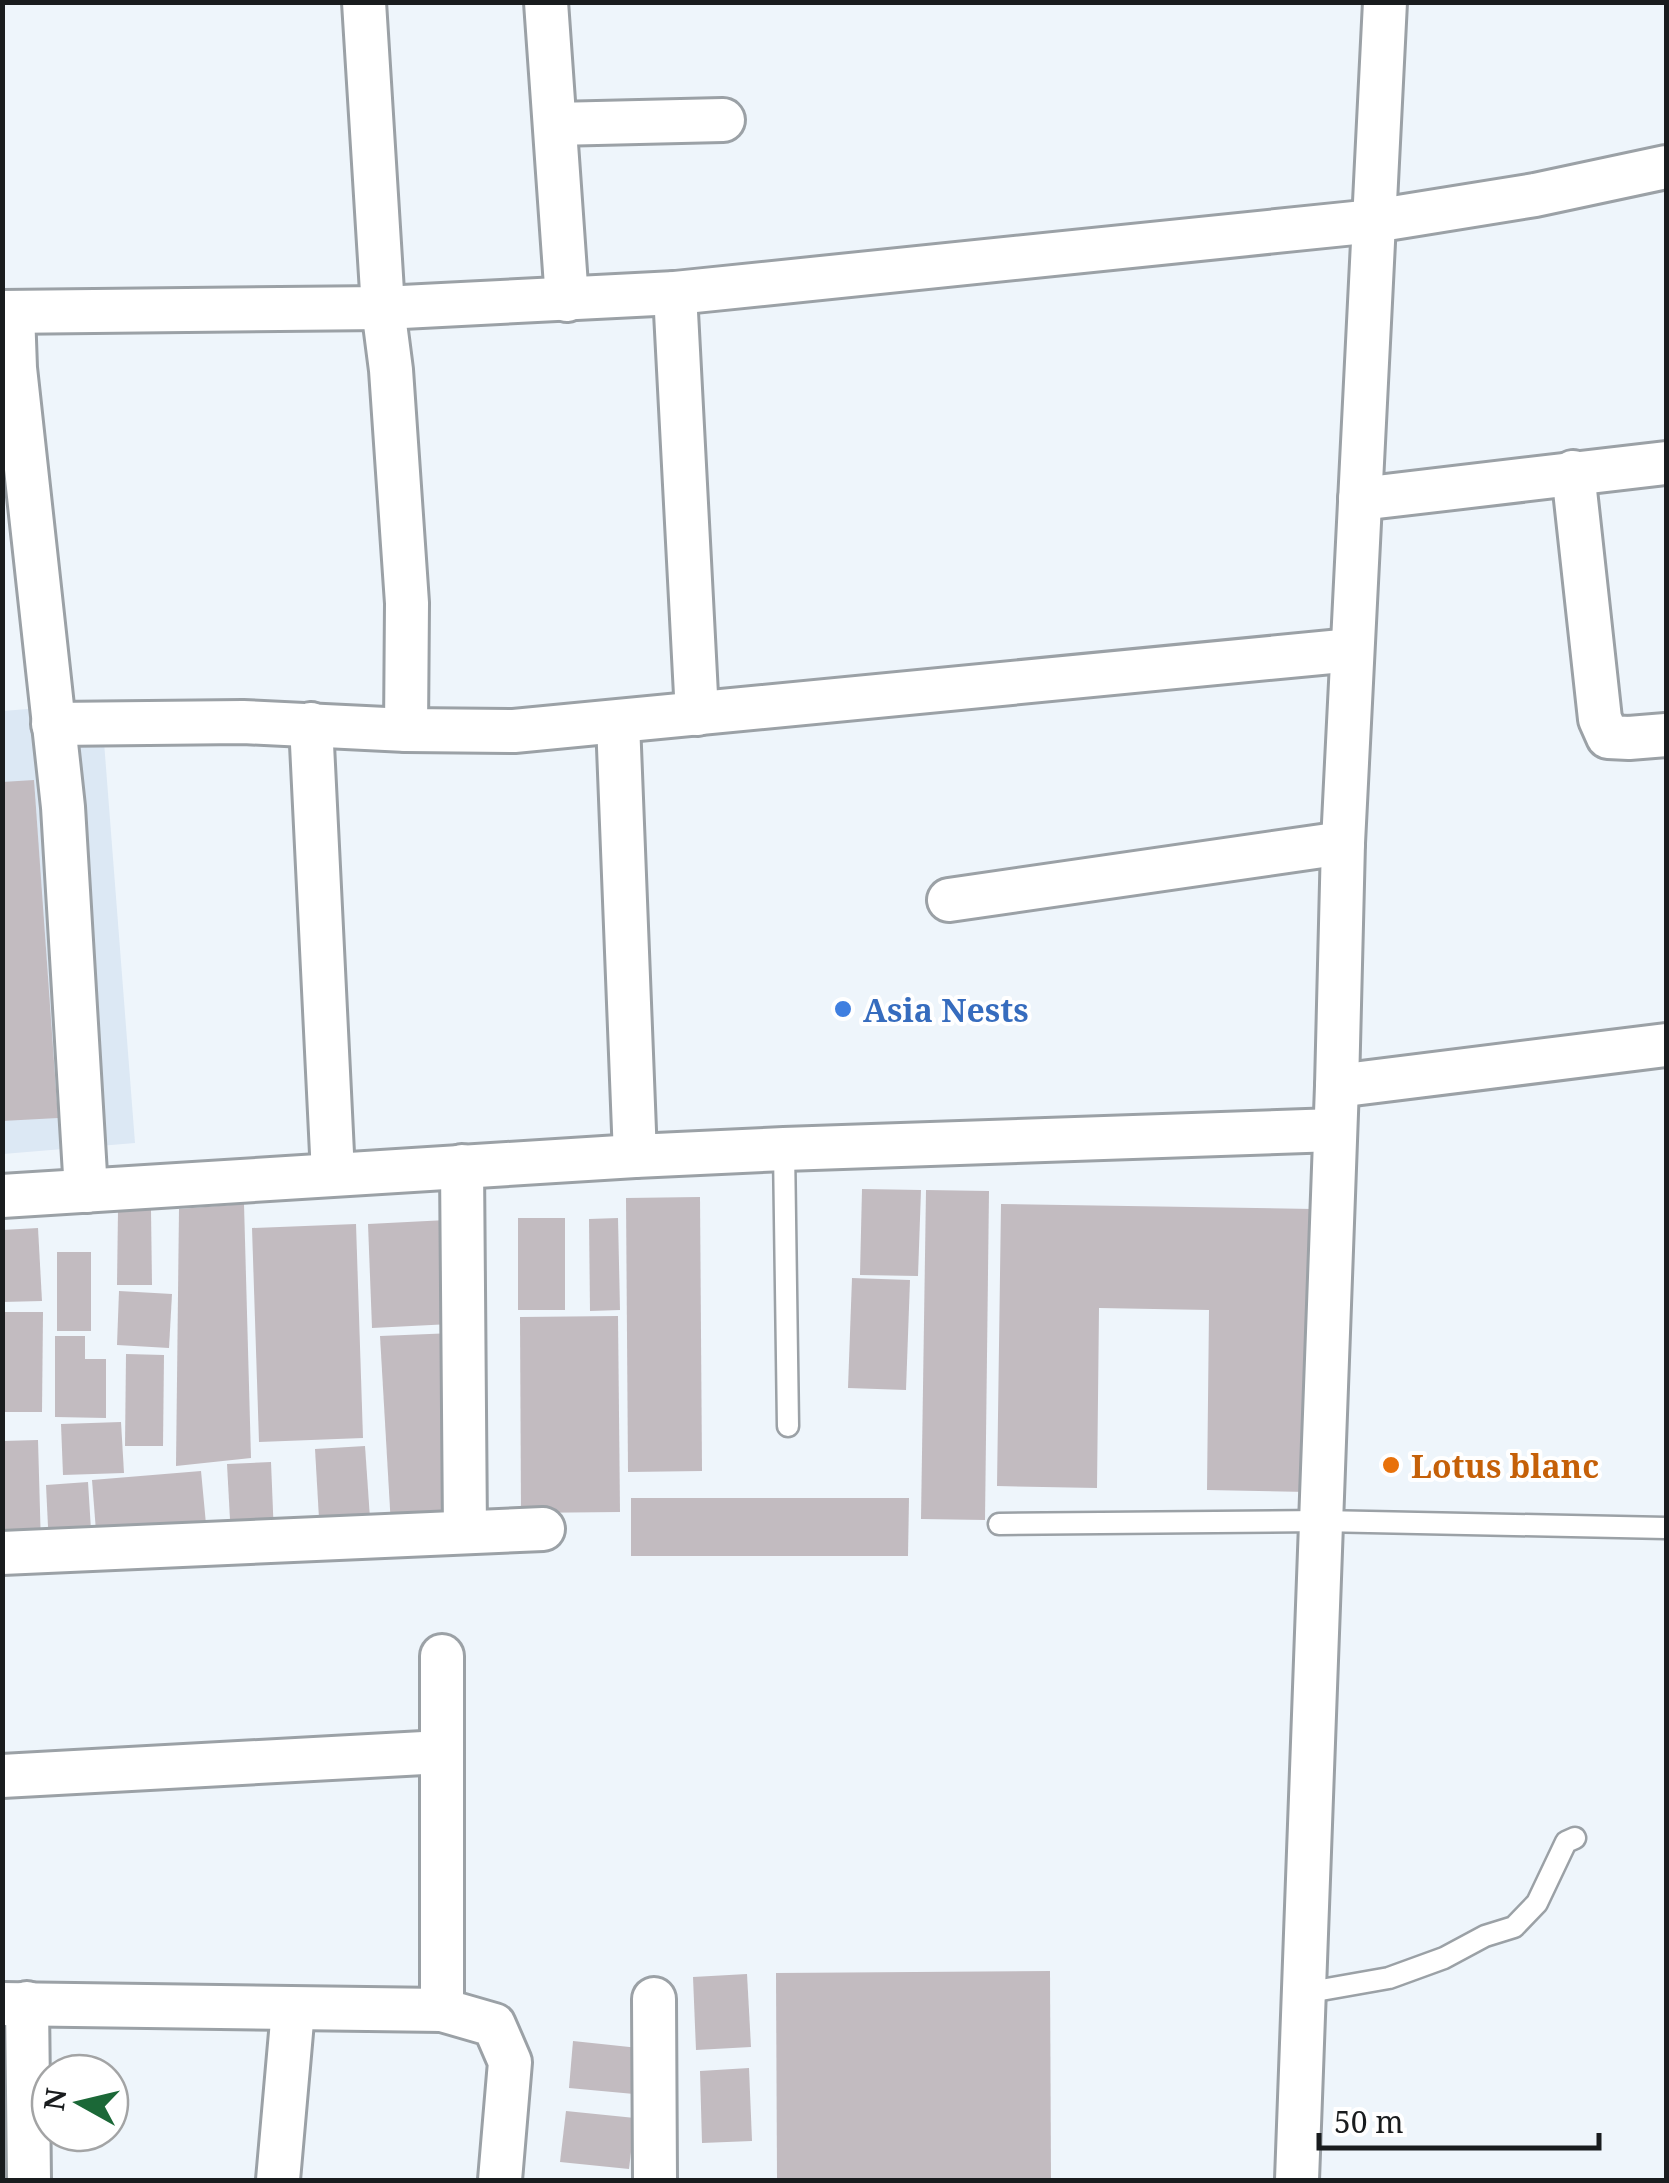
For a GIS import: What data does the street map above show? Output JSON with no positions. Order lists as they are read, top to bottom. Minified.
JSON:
{"places":["Asia Nests","Lotus blanc"],"scale_bar":"50 m","north":"left"}
